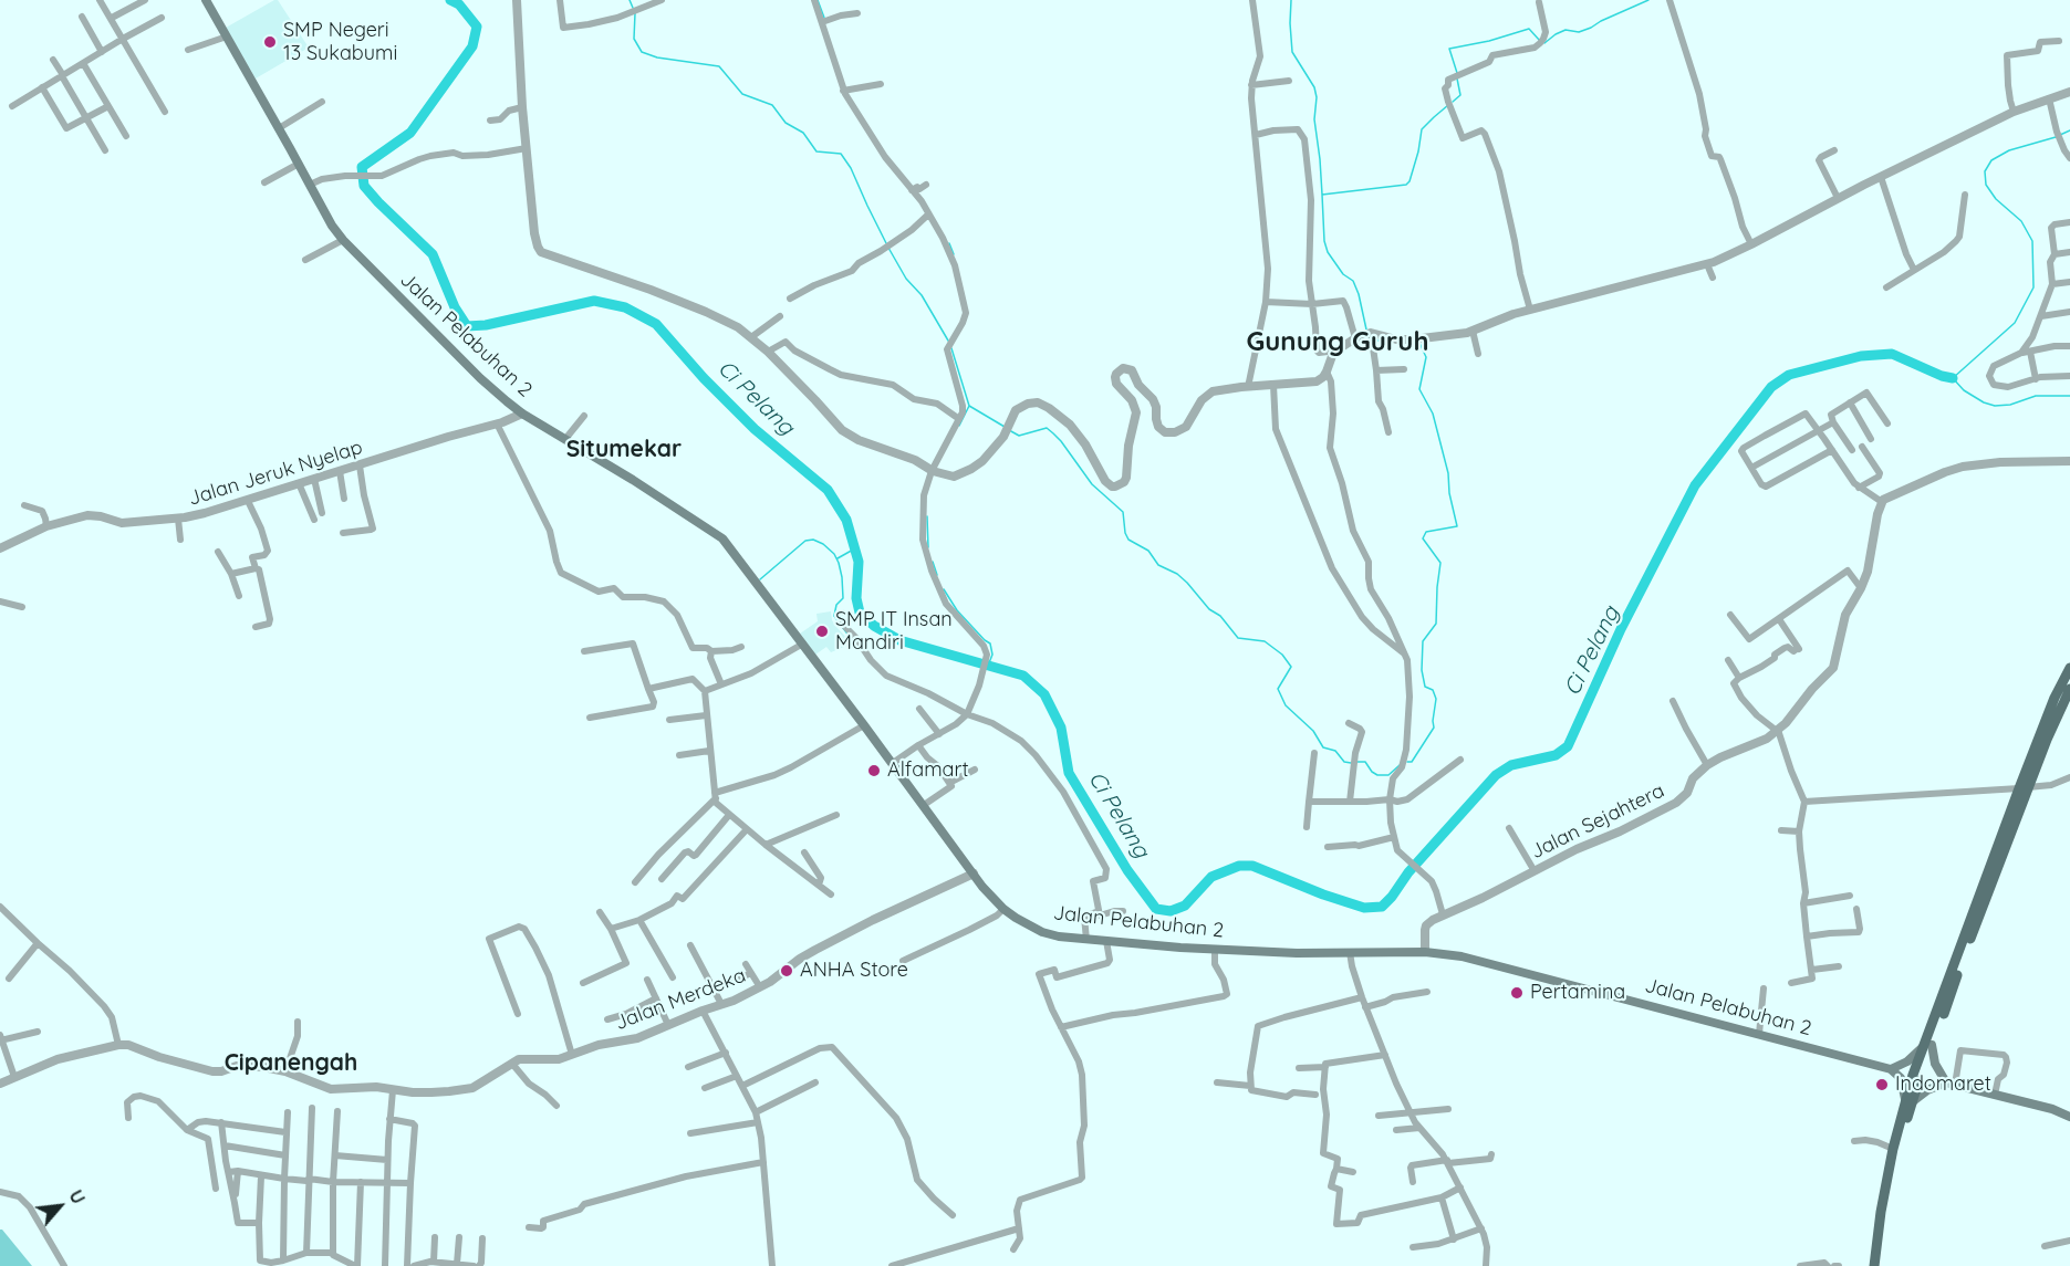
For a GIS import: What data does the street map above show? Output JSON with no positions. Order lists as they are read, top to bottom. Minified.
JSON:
{"streets":{"main road":["Jalan Pelabuhan 2"],"street":["Jalan Jeruk Nyelap","Jalan Sejahtera","Jalan Merdeka"]},"crossings":[["Jalan Pelabuhan 2","Jalan Jeruk Nyelap"],["Jalan Pelabuhan 2","Jalan Merdeka"]],"districts":["Gunung Guruh","Situmekar","Cipanengah"],"water":["Ci Pelang"],"places":["SMP Negeri 13 Sukabumi","SMP IT Insan Mandiri","Alfamart","ANHA Store","Pertamina","Indomaret"],"north":"top right"}
